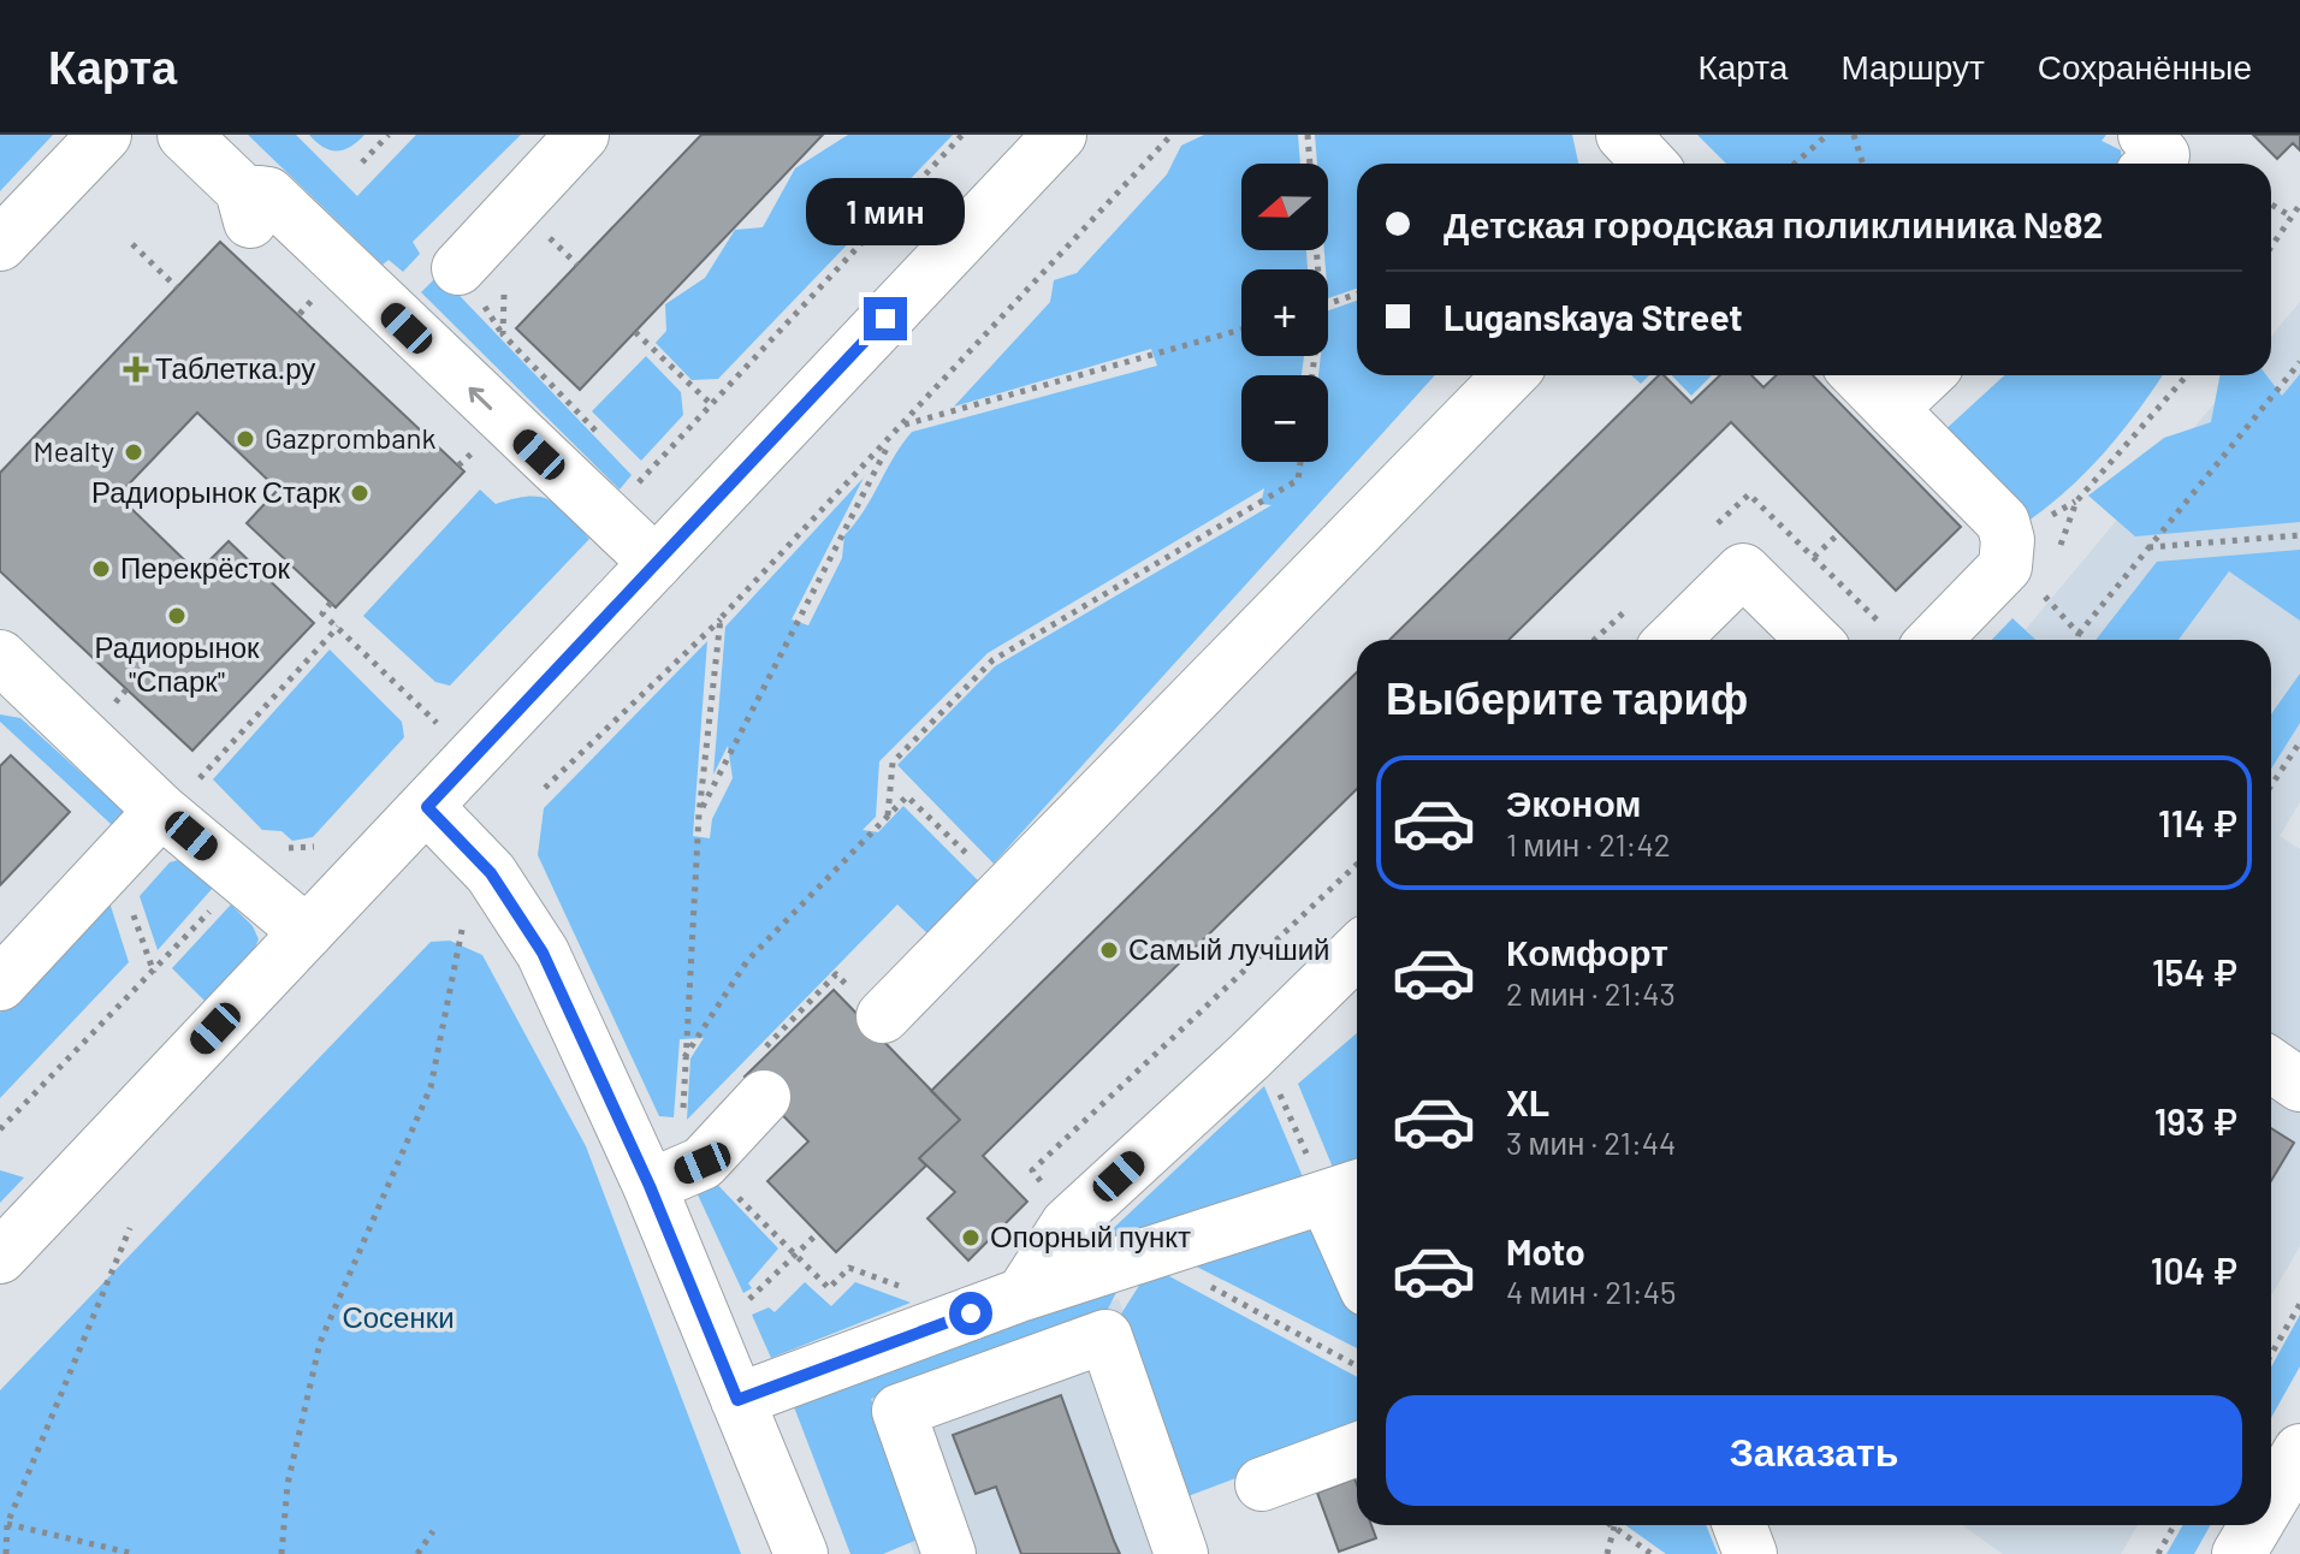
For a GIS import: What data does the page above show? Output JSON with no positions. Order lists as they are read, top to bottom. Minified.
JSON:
{"parks":["Сосенки"],"places":{"health":["Таблетка.ру"],"other":["Gazprombank","Mealty","Радиорынок Старк","Перекрёсток","Радиорынок \"Спарк\"","Самый лучший","Опорный пункт"]},"north":"left","page":{"header":"Карта","nav":["Карта","Маршрут","Сохранённые"],"map_buttons":["+","−"],"banner":["Детская городская поликлиника №82","Luganskaya Street"],"bubble":"1 мин","heading":"Выберите тариф","list":[{"name":"Эконом","note":"1 мин · 21:42","value":"114 ₽"},{"name":"Комфорт","note":"2 мин · 21:43","value":"154 ₽"},{"name":"XL","note":"3 мин · 21:44","value":"193 ₽"},{"name":"Moto","note":"4 мин · 21:45","value":"104 ₽"}],"buttons":"Заказать"}}
